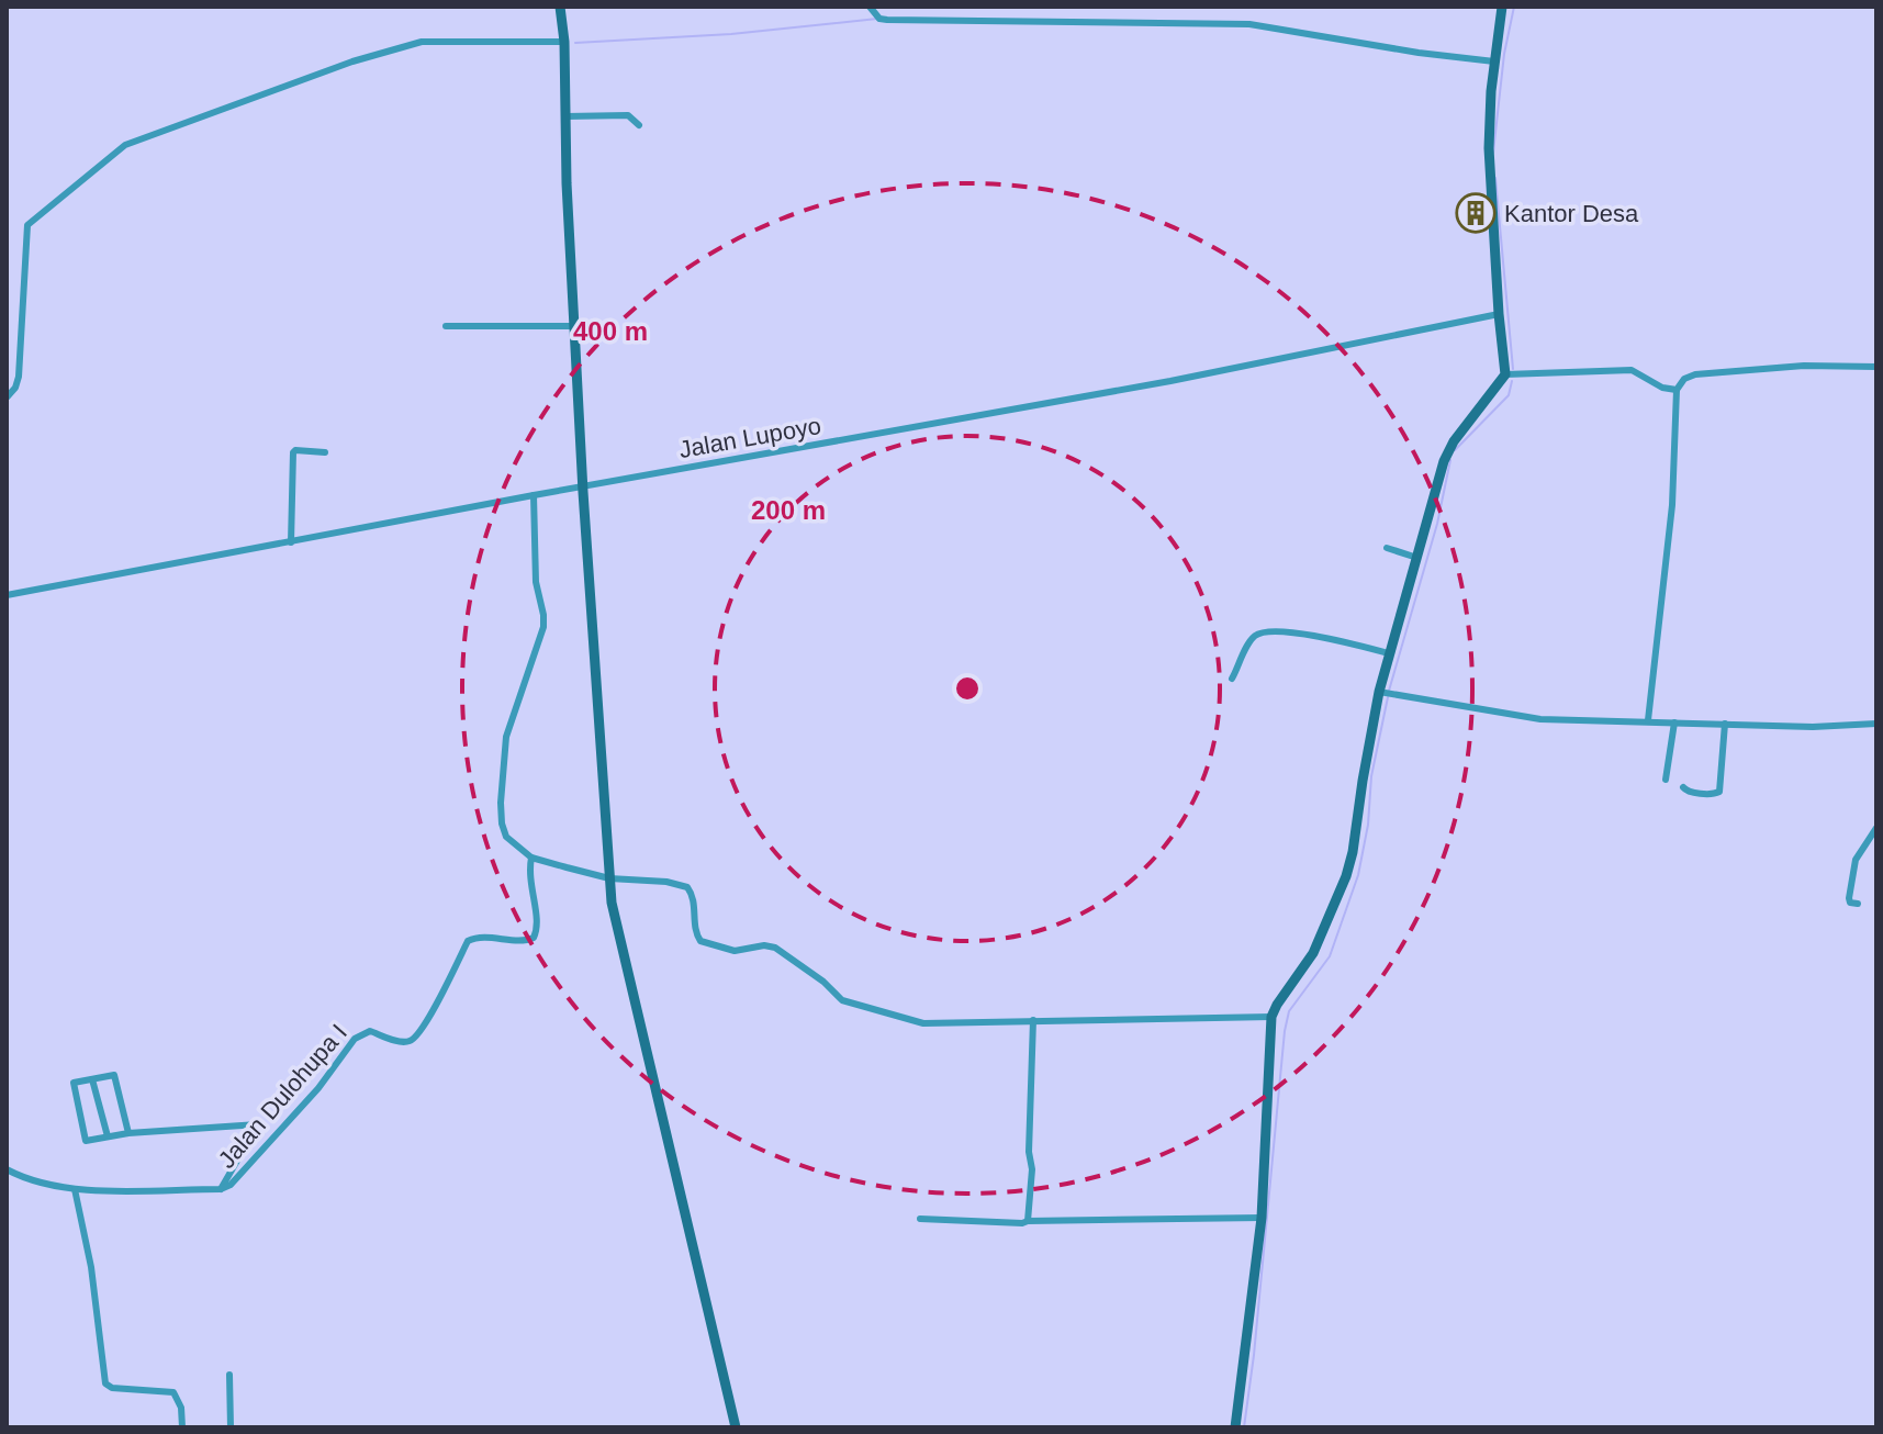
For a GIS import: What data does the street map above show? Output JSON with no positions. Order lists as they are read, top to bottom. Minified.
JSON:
{"streets":{"street":["Jalan Lupoyo","Jalan Dulohupa I"]},"places":{"building":["Kantor Desa"]},"rings":["400 m","200 m"]}
